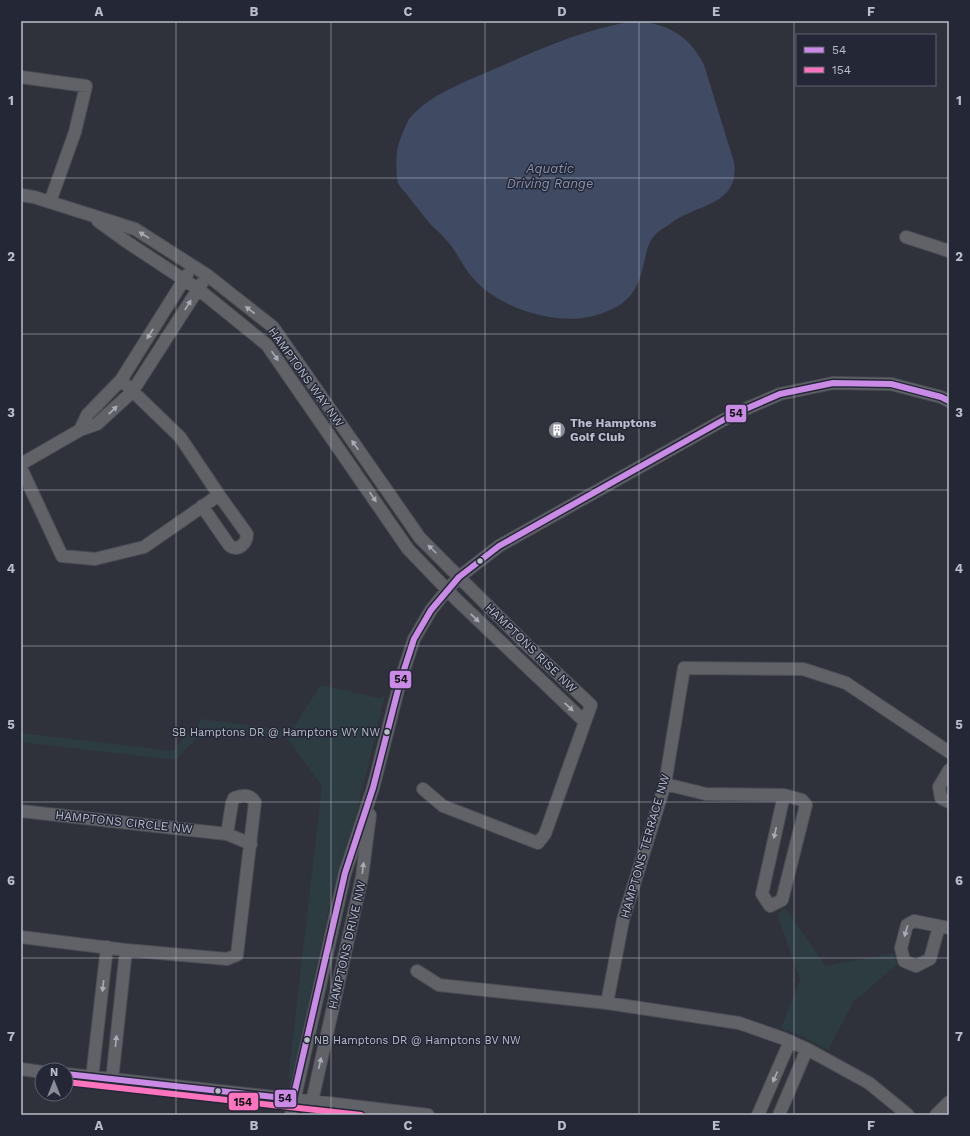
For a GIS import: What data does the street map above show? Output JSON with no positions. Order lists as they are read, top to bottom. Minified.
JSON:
{"streets":{"street":["HAMPTONS WAY NW","HAMPTONS RISE NW","HAMPTONS CIRCLE NW","HAMPTONS TERRACE NW","HAMPTONS DRIVE NW"]},"crossings":[["HAMPTONS WAY NW","HAMPTONS RISE NW"],["HAMPTONS WAY NW","HAMPTONS DRIVE NW"],["HAMPTONS RISE NW","HAMPTONS DRIVE NW"]],"water":["Aquatic Driving Range"],"places":{"building":["The Hamptons Golf Club"],"other":["SB Hamptons DR @ Hamptons WY NW","NB Hamptons DR @ Hamptons BV NW"]},"lines":["transit line 54","transit line 154"],"legend":["54","154"],"north":"top","grid":{"columns":["A","B","C","D","E","F"],"rows":["1","2","3","4","5","6","7"]}}
